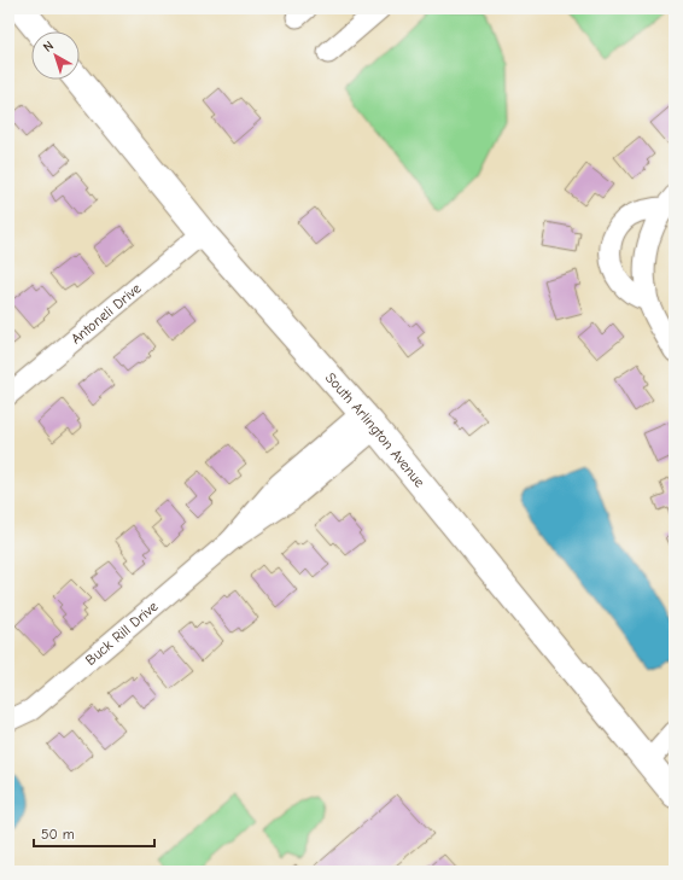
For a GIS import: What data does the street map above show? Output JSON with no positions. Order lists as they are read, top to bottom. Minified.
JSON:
{"streets":{"main road":["South Arlington Avenue"],"street":["Antoneli Drive","Buck Rill Drive"]},"crossings":[["Antoneli Drive","South Arlington Avenue"],["South Arlington Avenue","Buck Rill Drive"]],"scale_bar":"50 m","north":"top left"}
